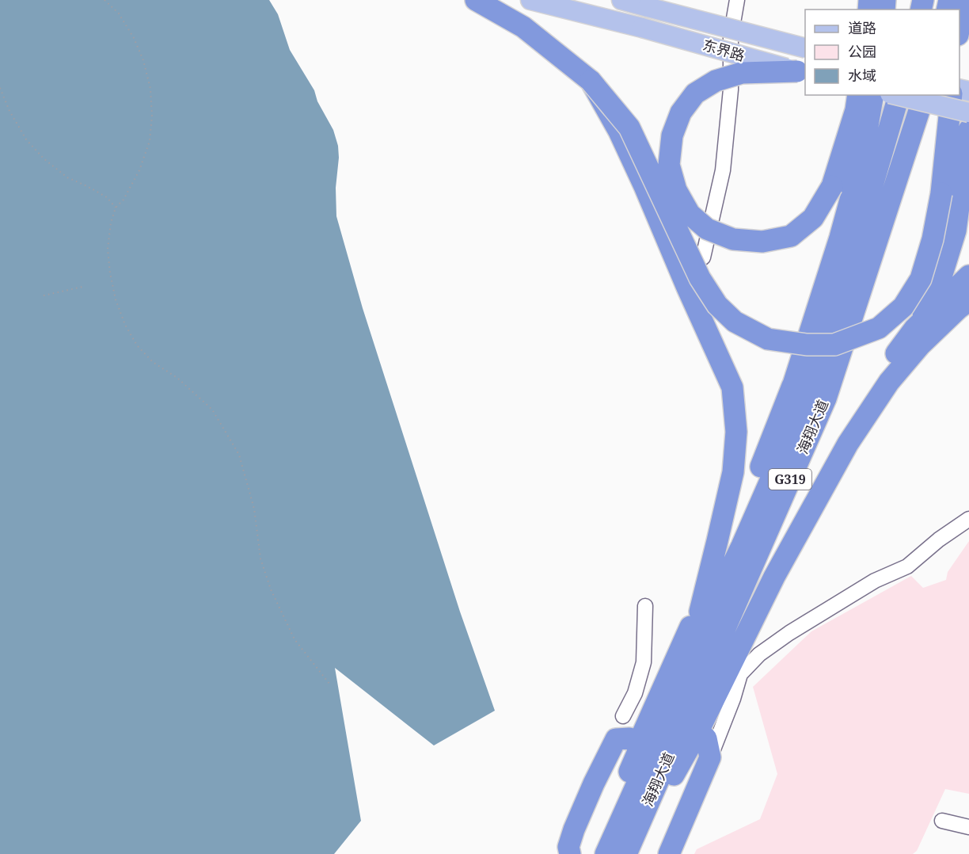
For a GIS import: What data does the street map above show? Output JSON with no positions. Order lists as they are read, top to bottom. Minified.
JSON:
{"streets":{"highway":["海翔大道","G319"],"main road":["东界路"]},"legend":["道路","公园","水域"]}
